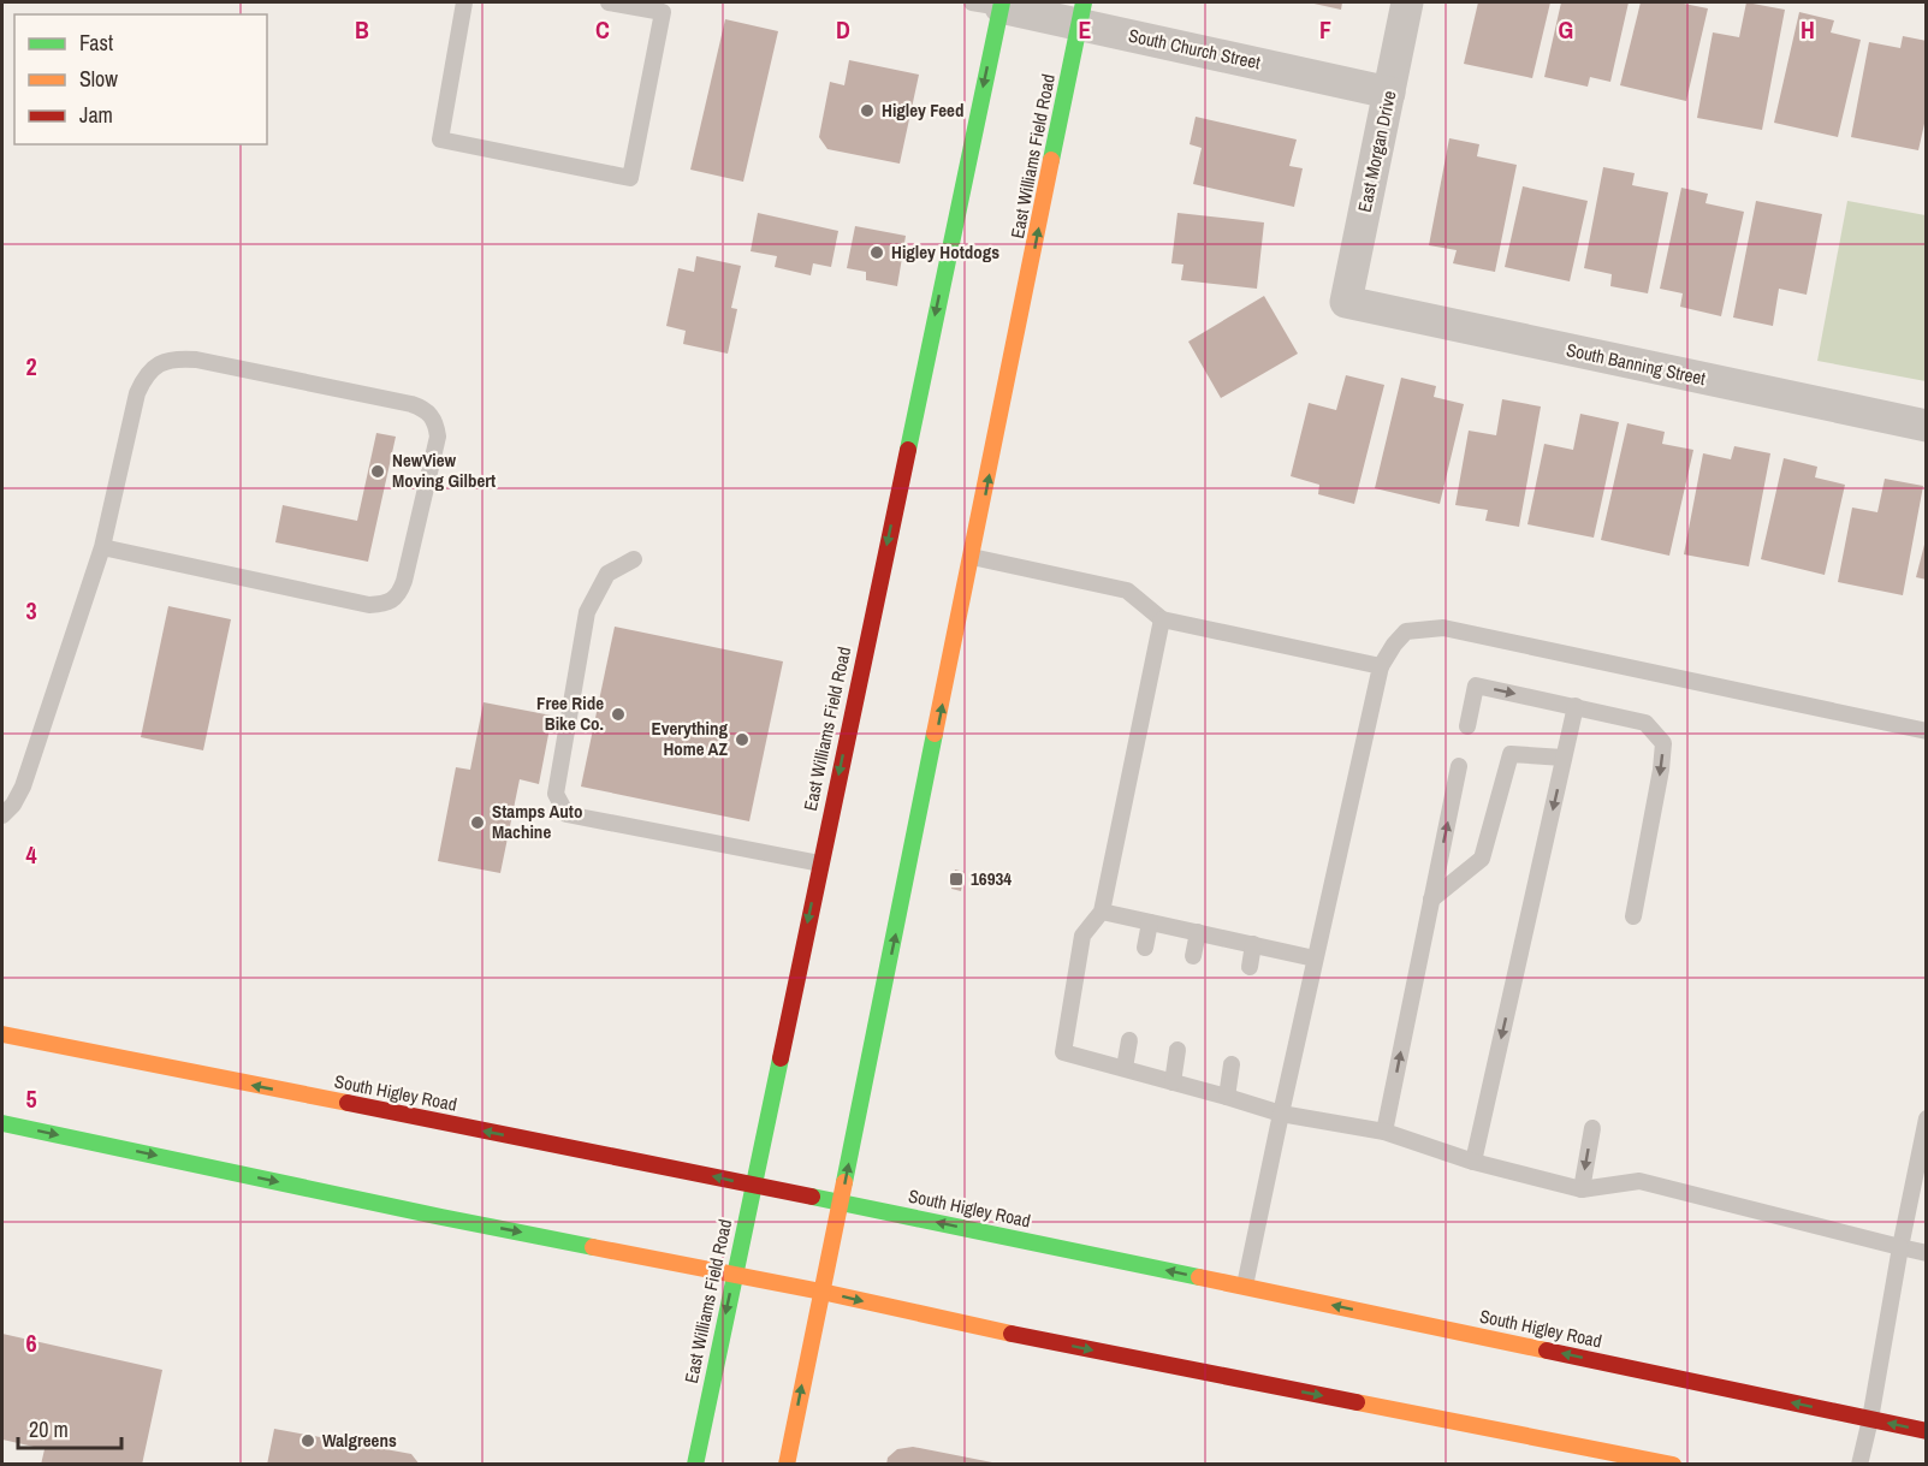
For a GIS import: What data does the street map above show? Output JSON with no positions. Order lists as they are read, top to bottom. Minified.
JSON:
{"streets":{"main road":["East Williams Field Road","South Higley Road"],"street":["South Church Street","East Morgan Drive","South Banning Street"]},"crossings":[["South Church Street","East Morgan Drive"],["South Church Street","East Williams Field Road"],["East Morgan Drive","South Banning Street"],["East Williams Field Road","South Higley Road"]],"places":{"other":["Higley Feed","Higley Hotdogs","NewView Moving Gilbert","Free Ride Bike Co.","Everything Home AZ","Stamps Auto Machine","Walgreens"],"transit":["16934"]},"legend":["Fast","Slow","Jam"],"scale_bar":"20 m","grid":{"columns":["B","C","D","E","F","G","H"],"rows":["2","3","4","5","6"]}}
